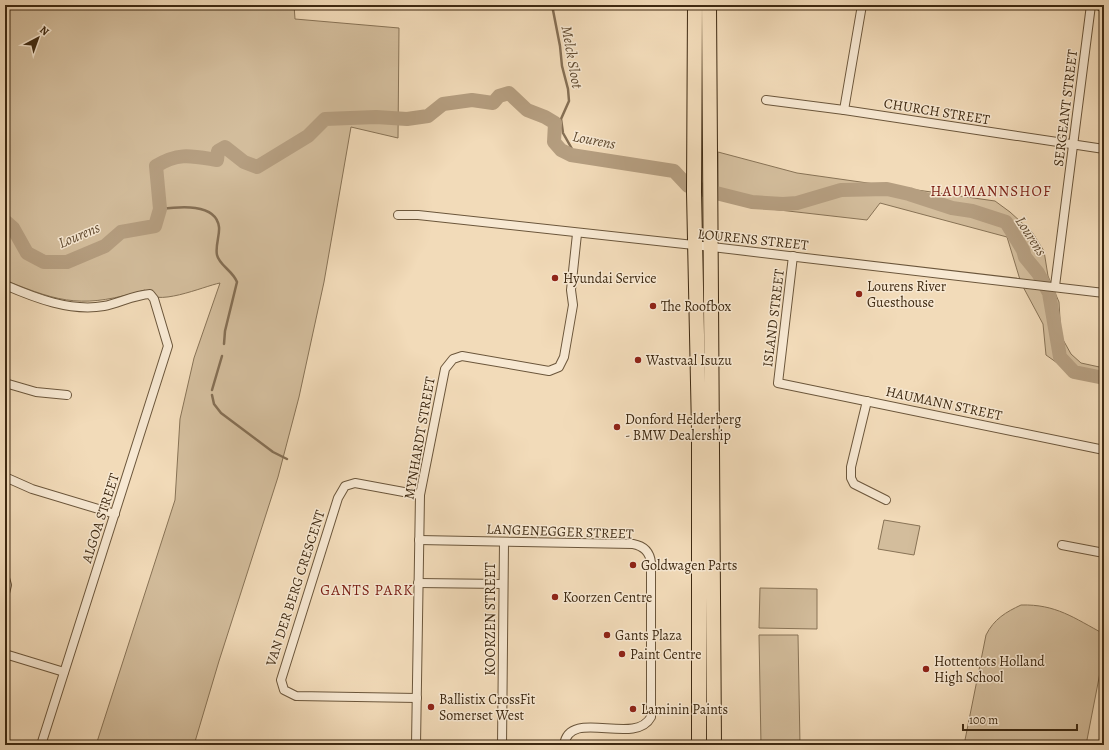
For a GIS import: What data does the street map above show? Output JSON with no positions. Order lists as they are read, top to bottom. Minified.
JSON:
{"streets":{"street":["SERGEANT STREET","CHURCH STREET","LOURENS STREET","ISLAND STREET","HAUMANN STREET","MYNHARDT STREET","ALGOA STREET","LANGENEGGER STREET","VAN DER BERG CRESCENT","KOORZEN STREET"]},"crossings":[["SERGEANT STREET","CHURCH STREET"],["SERGEANT STREET","LOURENS STREET"],["LOURENS STREET","ISLAND STREET"],["LOURENS STREET","MYNHARDT STREET"],["ISLAND STREET","HAUMANN STREET"],["MYNHARDT STREET","LANGENEGGER STREET"],["MYNHARDT STREET","VAN DER BERG CRESCENT"],["LANGENEGGER STREET","KOORZEN STREET"]],"districts":["HAUMANNSHOF","GANTS PARK"],"water":["Melck Sloot","Lourens"],"places":["Hyundai Service","Lourens River Guesthouse","The Roofbox","Wastvaal Isuzu","Donford Helderberg - BMW Dealership","Goldwagen Parts","Koorzen Centre","Gants Plaza","Paint Centre","Hottentots Holland High School","Ballistix CrossFit Somerset West","Laminin Paints"],"scale_bar":"100 m","north":"top right"}
